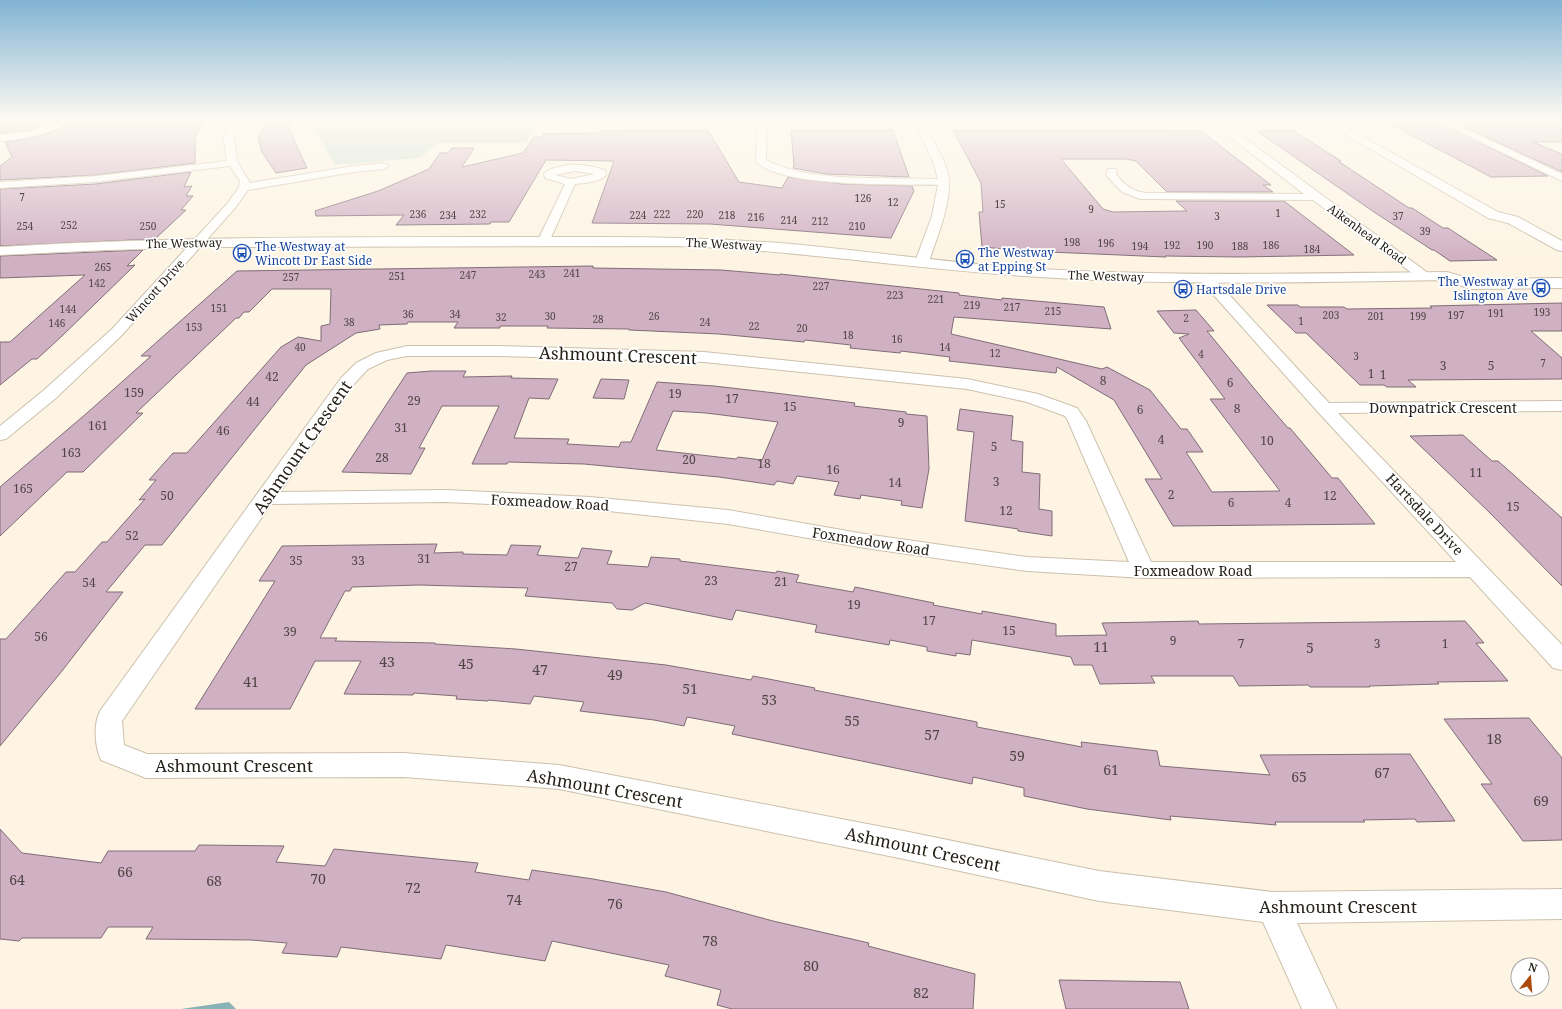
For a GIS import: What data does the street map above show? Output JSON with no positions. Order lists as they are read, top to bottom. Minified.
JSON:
{"streets":{"main road":["The Westway"],"street":["Aikenhead Road","Wincott Drive","Ashmount Crescent","Downpatrick Crescent","Foxmeadow Road","Hartsdale Drive"]},"crossings":[["Aikenhead Road","The Westway"],["The Westway","Wincott Drive"],["The Westway","Hartsdale Drive"],["Ashmount Crescent","Foxmeadow Road"],["Downpatrick Crescent","Hartsdale Drive"],["Foxmeadow Road","Hartsdale Drive"]],"places":{"bus stop":["The Westway at Wincott Dr East Side","The Westway at Epping St","The Westway at Islington Ave","Hartsdale Drive"]},"house_numbers":["7","126","12","15","9","1","236","232","222","220","234","224","218","3","37","216","214","212","252","254","250","210","39","198","196","192","190","186","194","188","184","265","241","243","247","251","257","142","227","223","221","219","217","151","144","215","193","191","36","34","203","197","30","26","201","199","32","2","28","1","38","24","146","22","153","20","18","16","40","14","12","4","3","7","3","5","1","1","42","8","6","159","19","17","29","44","15","8","6","9","161","31","46","4","10","5","163","28","20","18","16","11","3","14","165","2","50","12","6","4","15","12","52","31","35","33","27","23","21","54","19","17","15","39","56","9","7","3","1","11","5","43","45","47","49","41","51","53","55","57","18","59","61","67","65","69","66","70","64","68","72","74","76","78","80","82"],"north":"top"}
